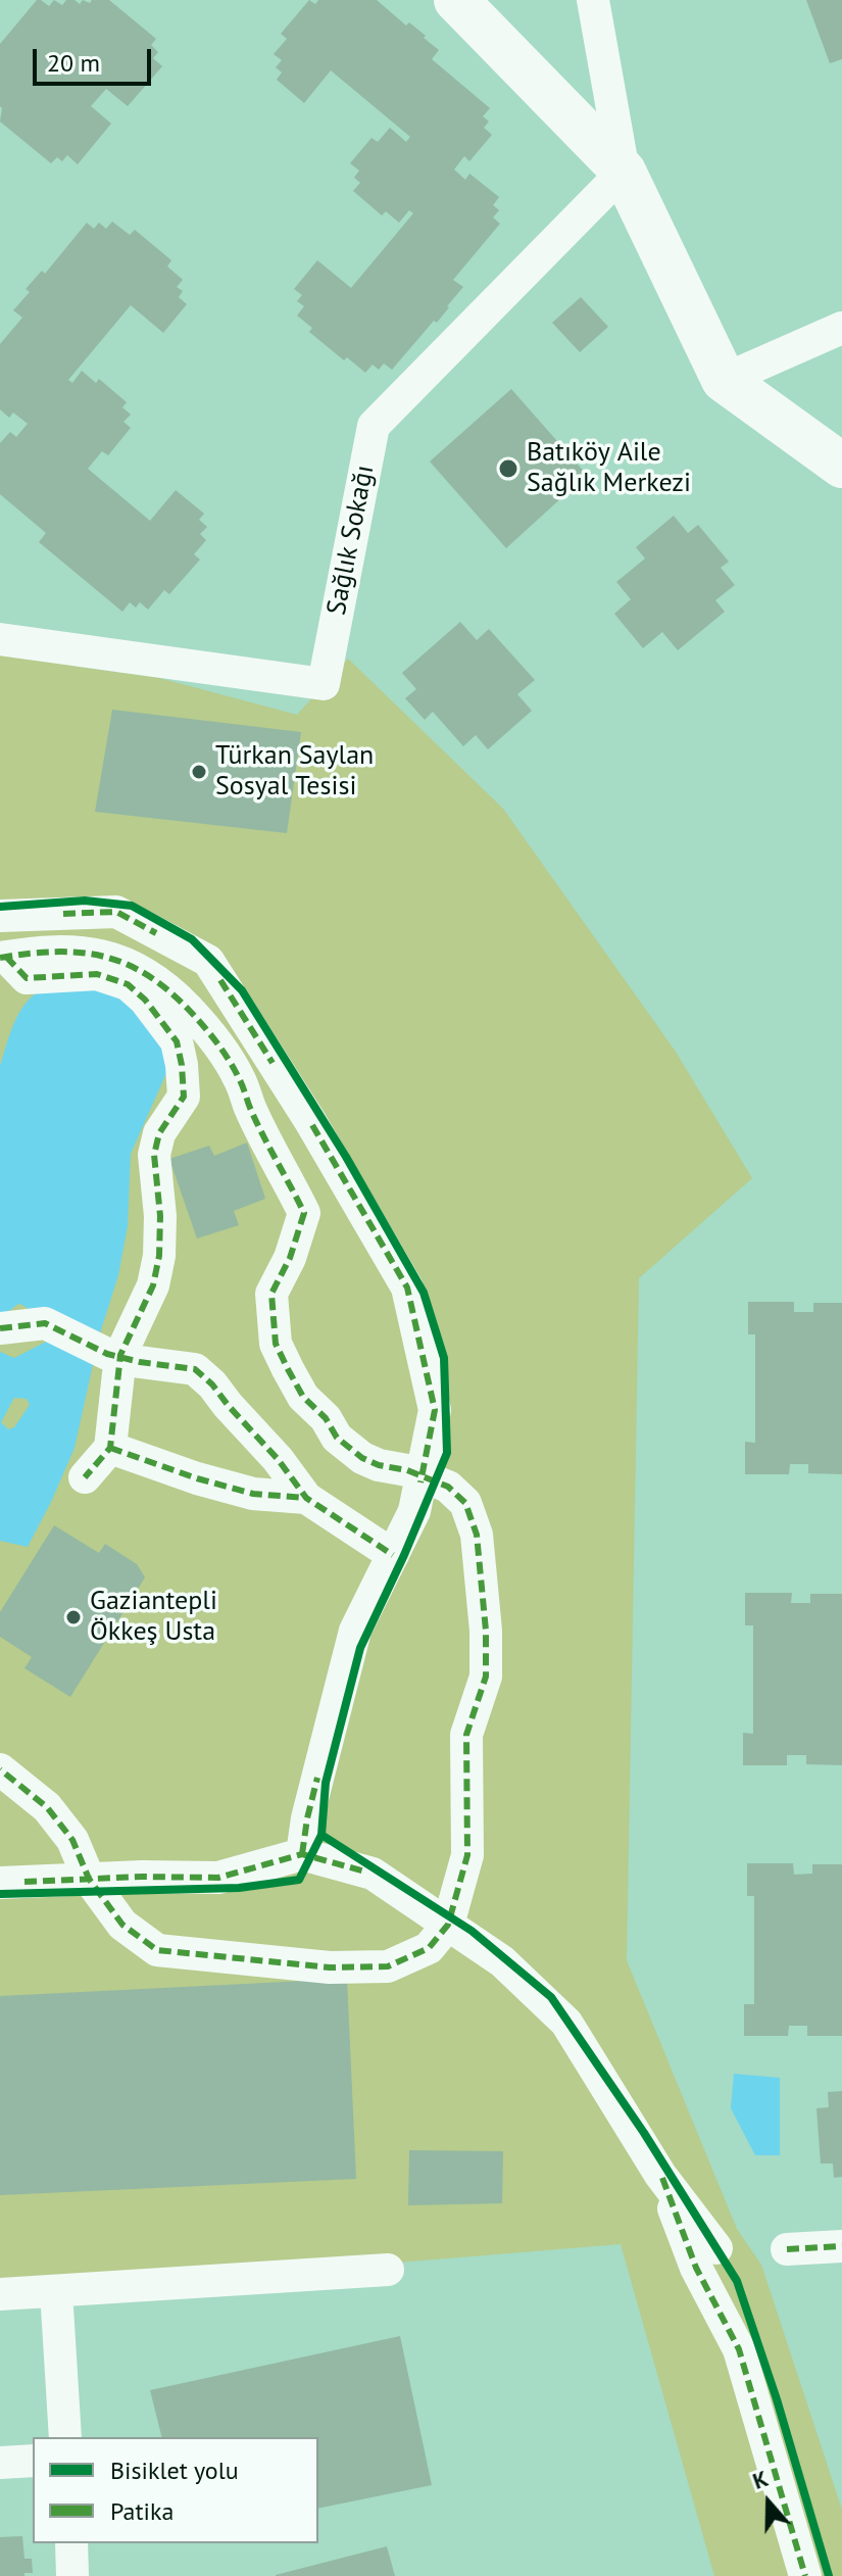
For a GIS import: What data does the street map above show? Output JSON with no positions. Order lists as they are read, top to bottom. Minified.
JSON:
{"streets":{"street":["Sağlık Sokağı"]},"places":["Batıköy Aile Sağlık Merkezi","Türkan Saylan Sosyal Tesisi","Gaziantepli Ökkeş Usta"],"legend":["Bisiklet yolu","Patika"],"scale_bar":"20 m","north":"top"}
